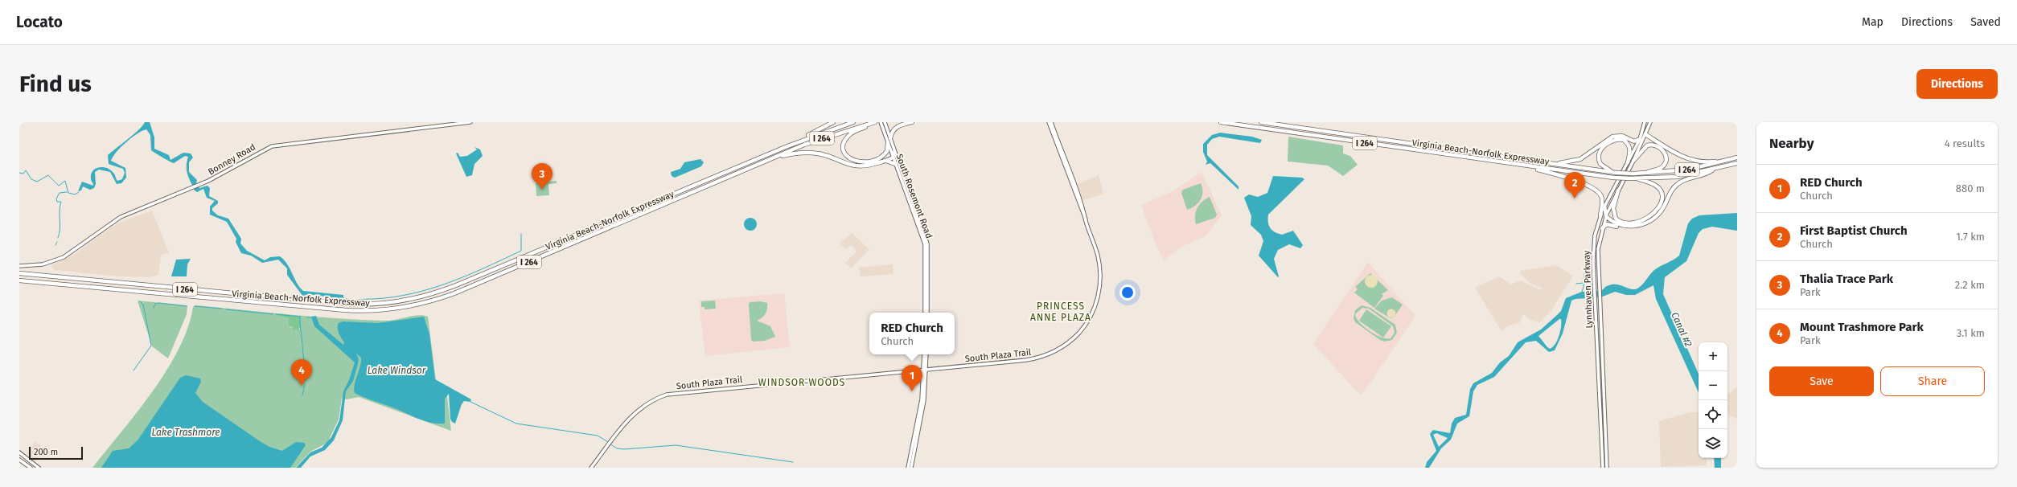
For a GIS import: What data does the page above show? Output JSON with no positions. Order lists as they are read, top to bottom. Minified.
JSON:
{"streets":{"highway":["I 264","Virginia Beach-Norfolk Expressway"],"main road":["Bonney Road","South Rosemont Road","Lynnhaven Parkway","South Plaza Trail"]},"districts":["PRINCESS ANNE PLAZA","WINDSOR WOODS"],"water":["Canal #2","Lake Windsor","Lake Trashmore"],"scale_bar":"200 m","page":{"header":"Locato","nav":["Map","Directions","Saved"],"buttons":["Directions",["Save","Share"]],"title":"Find us","heading":["Nearby","4 results"],"pins":["3","2","4","1"],"list":[{"mark":"1","name":"RED Church","note":"Church","value":"880 m"},{"mark":"2","name":"First Baptist Church","note":"Church","value":"1.7 km"},{"mark":"3","name":"Thalia Trace Park","note":"Park","value":"2.2 km"},{"mark":"4","name":"Mount Trashmore Park","note":"Park","value":"3.1 km"}],"popup":["RED Church","Church"],"map_buttons":["+","−"],"scale":"200 m"}}
